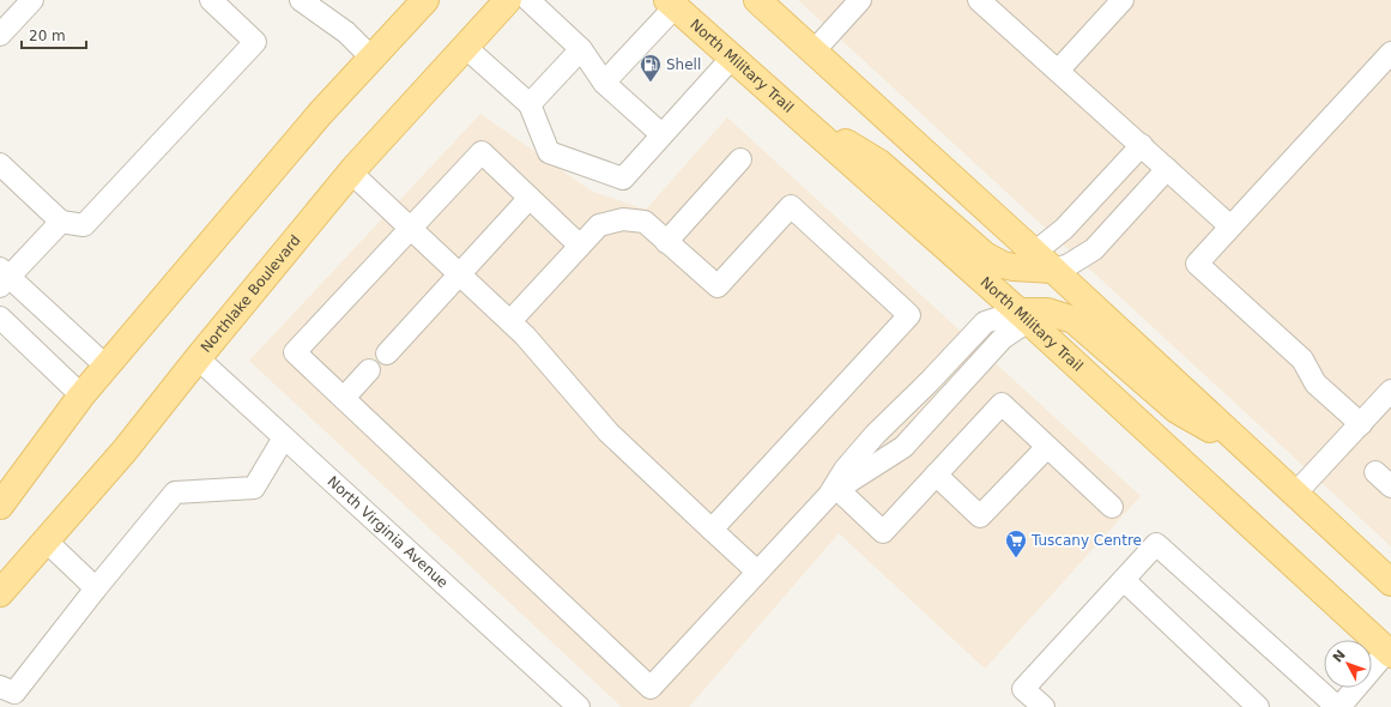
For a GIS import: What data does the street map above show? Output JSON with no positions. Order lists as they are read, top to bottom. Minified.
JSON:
{"streets":{"main road":["North Military Trail","Northlake Boulevard"],"street":["North Virginia Avenue"]},"crossings":[["Northlake Boulevard","North Virginia Avenue"]],"places":{"fuel station":["Shell"],"supermarket":["Tuscany Centre"]},"scale_bar":"20 m","north":"top left"}
